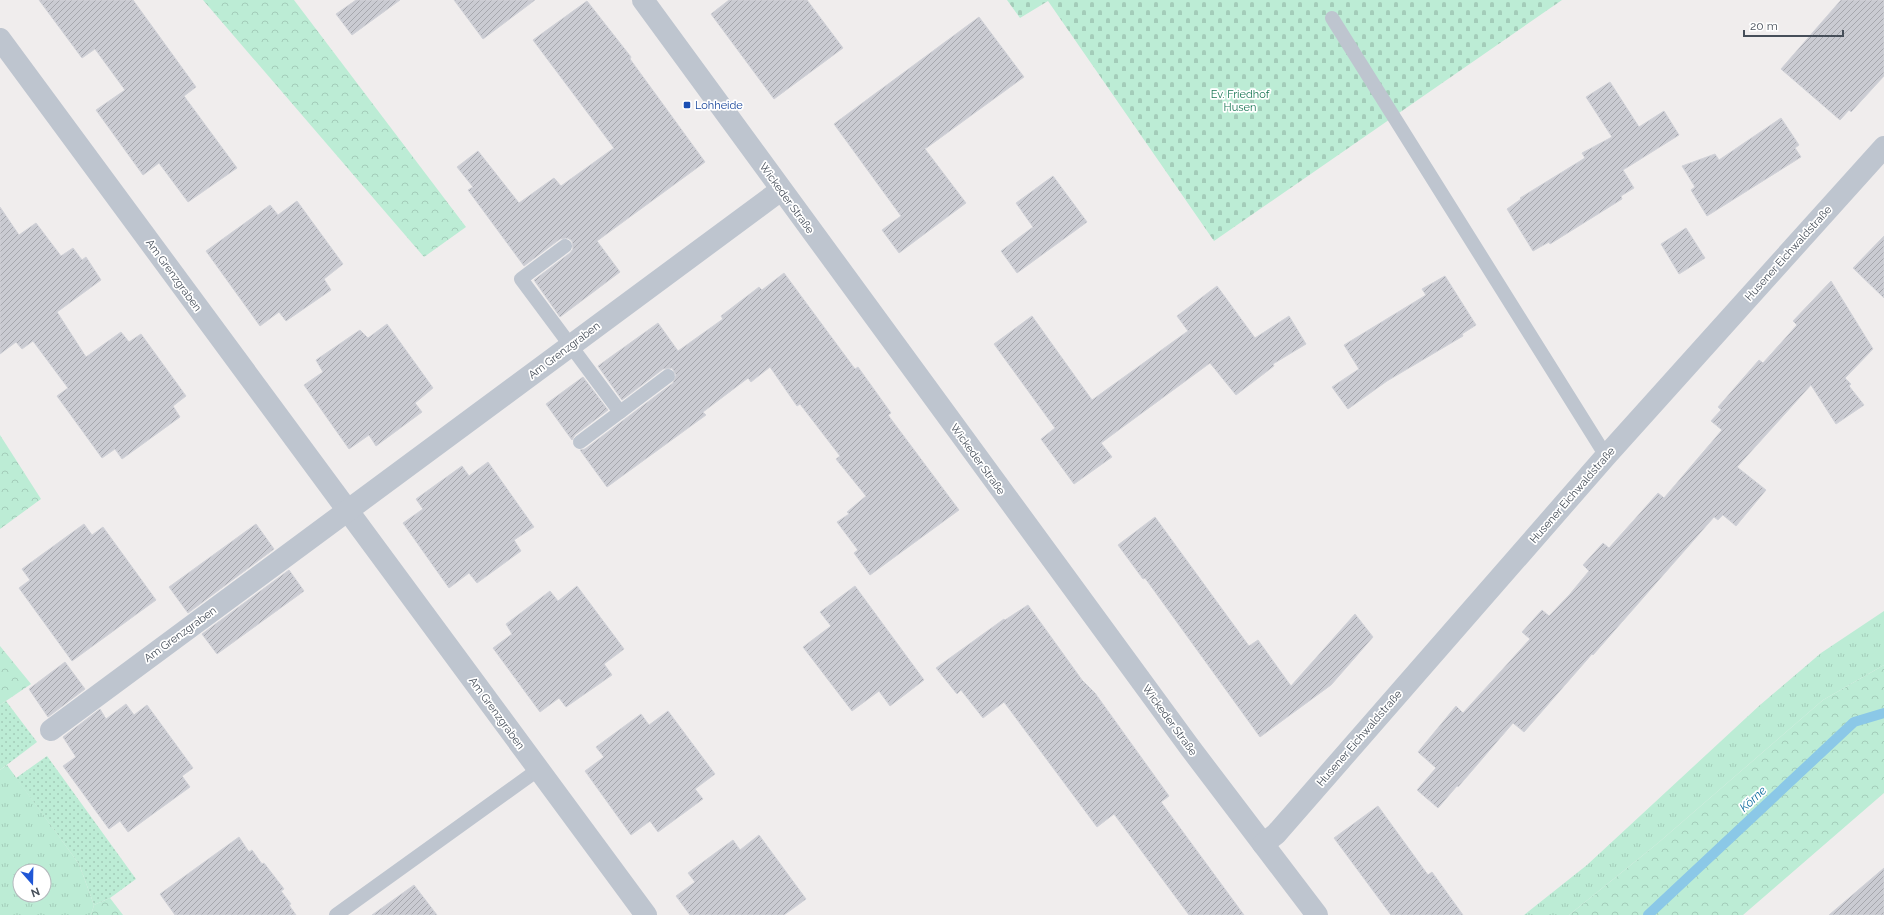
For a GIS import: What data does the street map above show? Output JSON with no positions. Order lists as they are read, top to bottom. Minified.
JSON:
{"streets":{"street":["Wickeder Straße","Husener Eichwaldstraße","Am Grenzgraben"]},"crossings":[["Wickeder Straße","Husener Eichwaldstraße"],["Wickeder Straße","Am Grenzgraben"]],"water":["Körne"],"parks":["Ev. Friedhof Husen"],"places":{"transit":["Lohheide"]},"scale_bar":"20 m","north":"bottom"}
